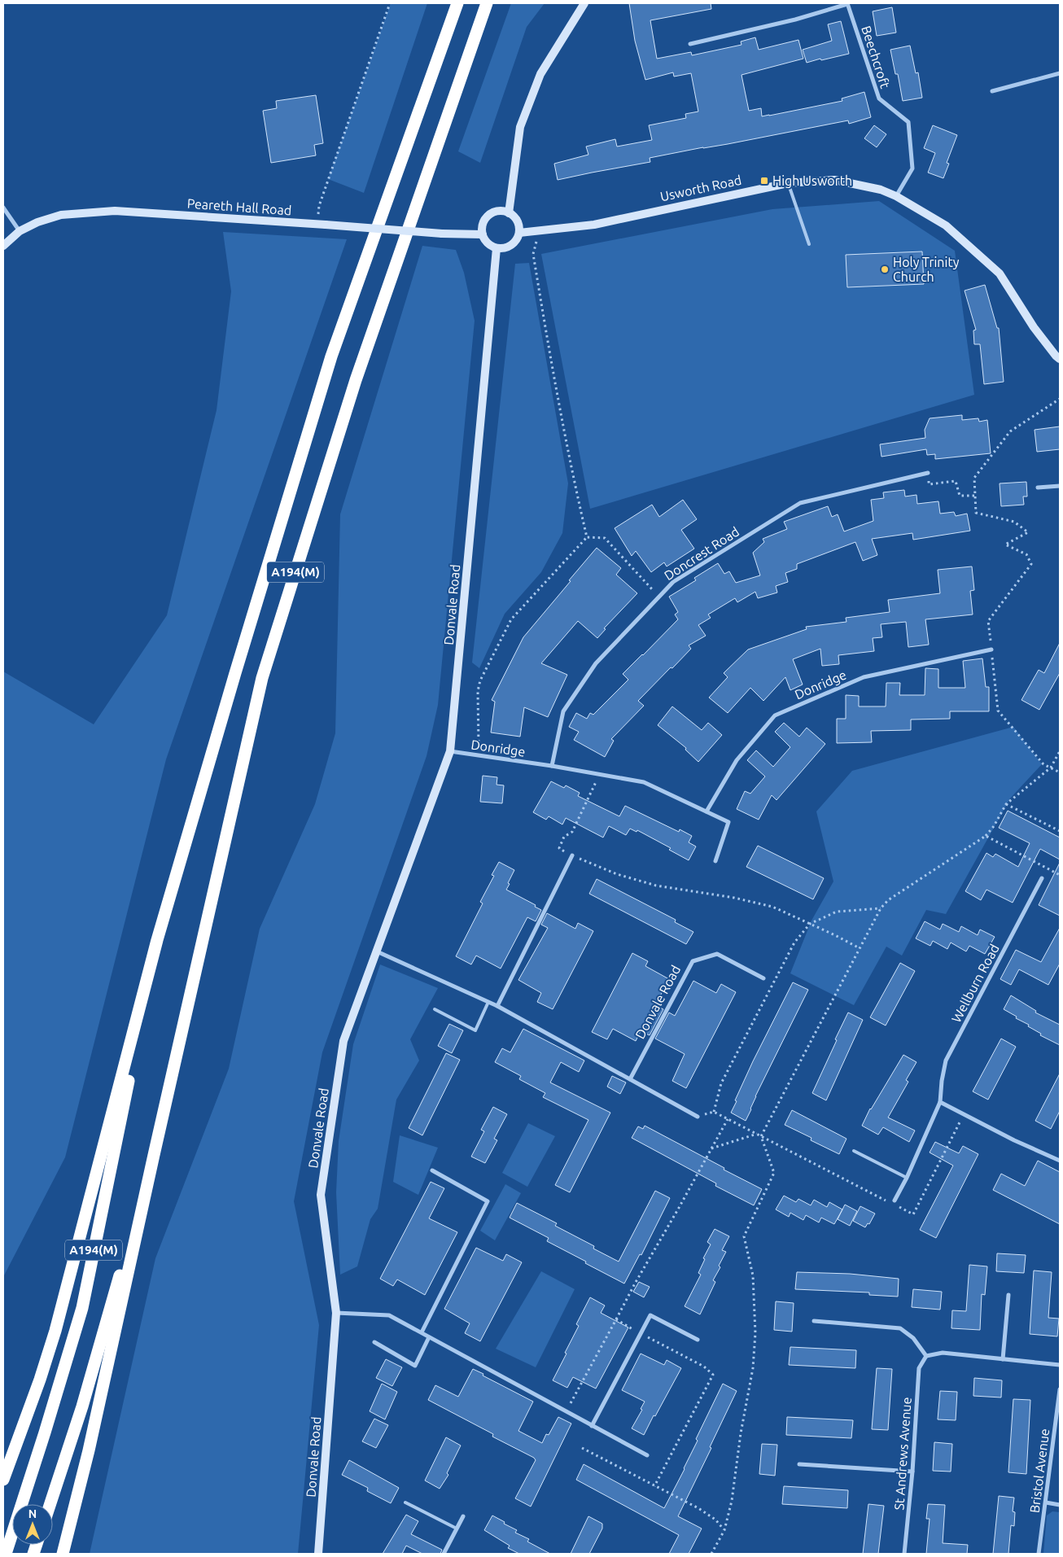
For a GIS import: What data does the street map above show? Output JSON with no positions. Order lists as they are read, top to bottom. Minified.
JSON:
{"streets":{"highway":["A194(M)"],"street":["Beechcroft","Usworth Road","Peareth Hall Road","Doncrest Road","Donvale Road","Donridge","Wellburn Road","St Andrews Avenue","Bristol Avenue"]},"crossings":[["Beechcroft","Usworth Road"],["Usworth Road","Peareth Hall Road"],["Usworth Road","Donvale Road"],["Peareth Hall Road","Donvale Road"],["Doncrest Road","Donridge"],["Donvale Road","Donridge"]],"places":{"transit":["High Usworth"],"other":["Holy Trinity Church"]},"north":"top"}
